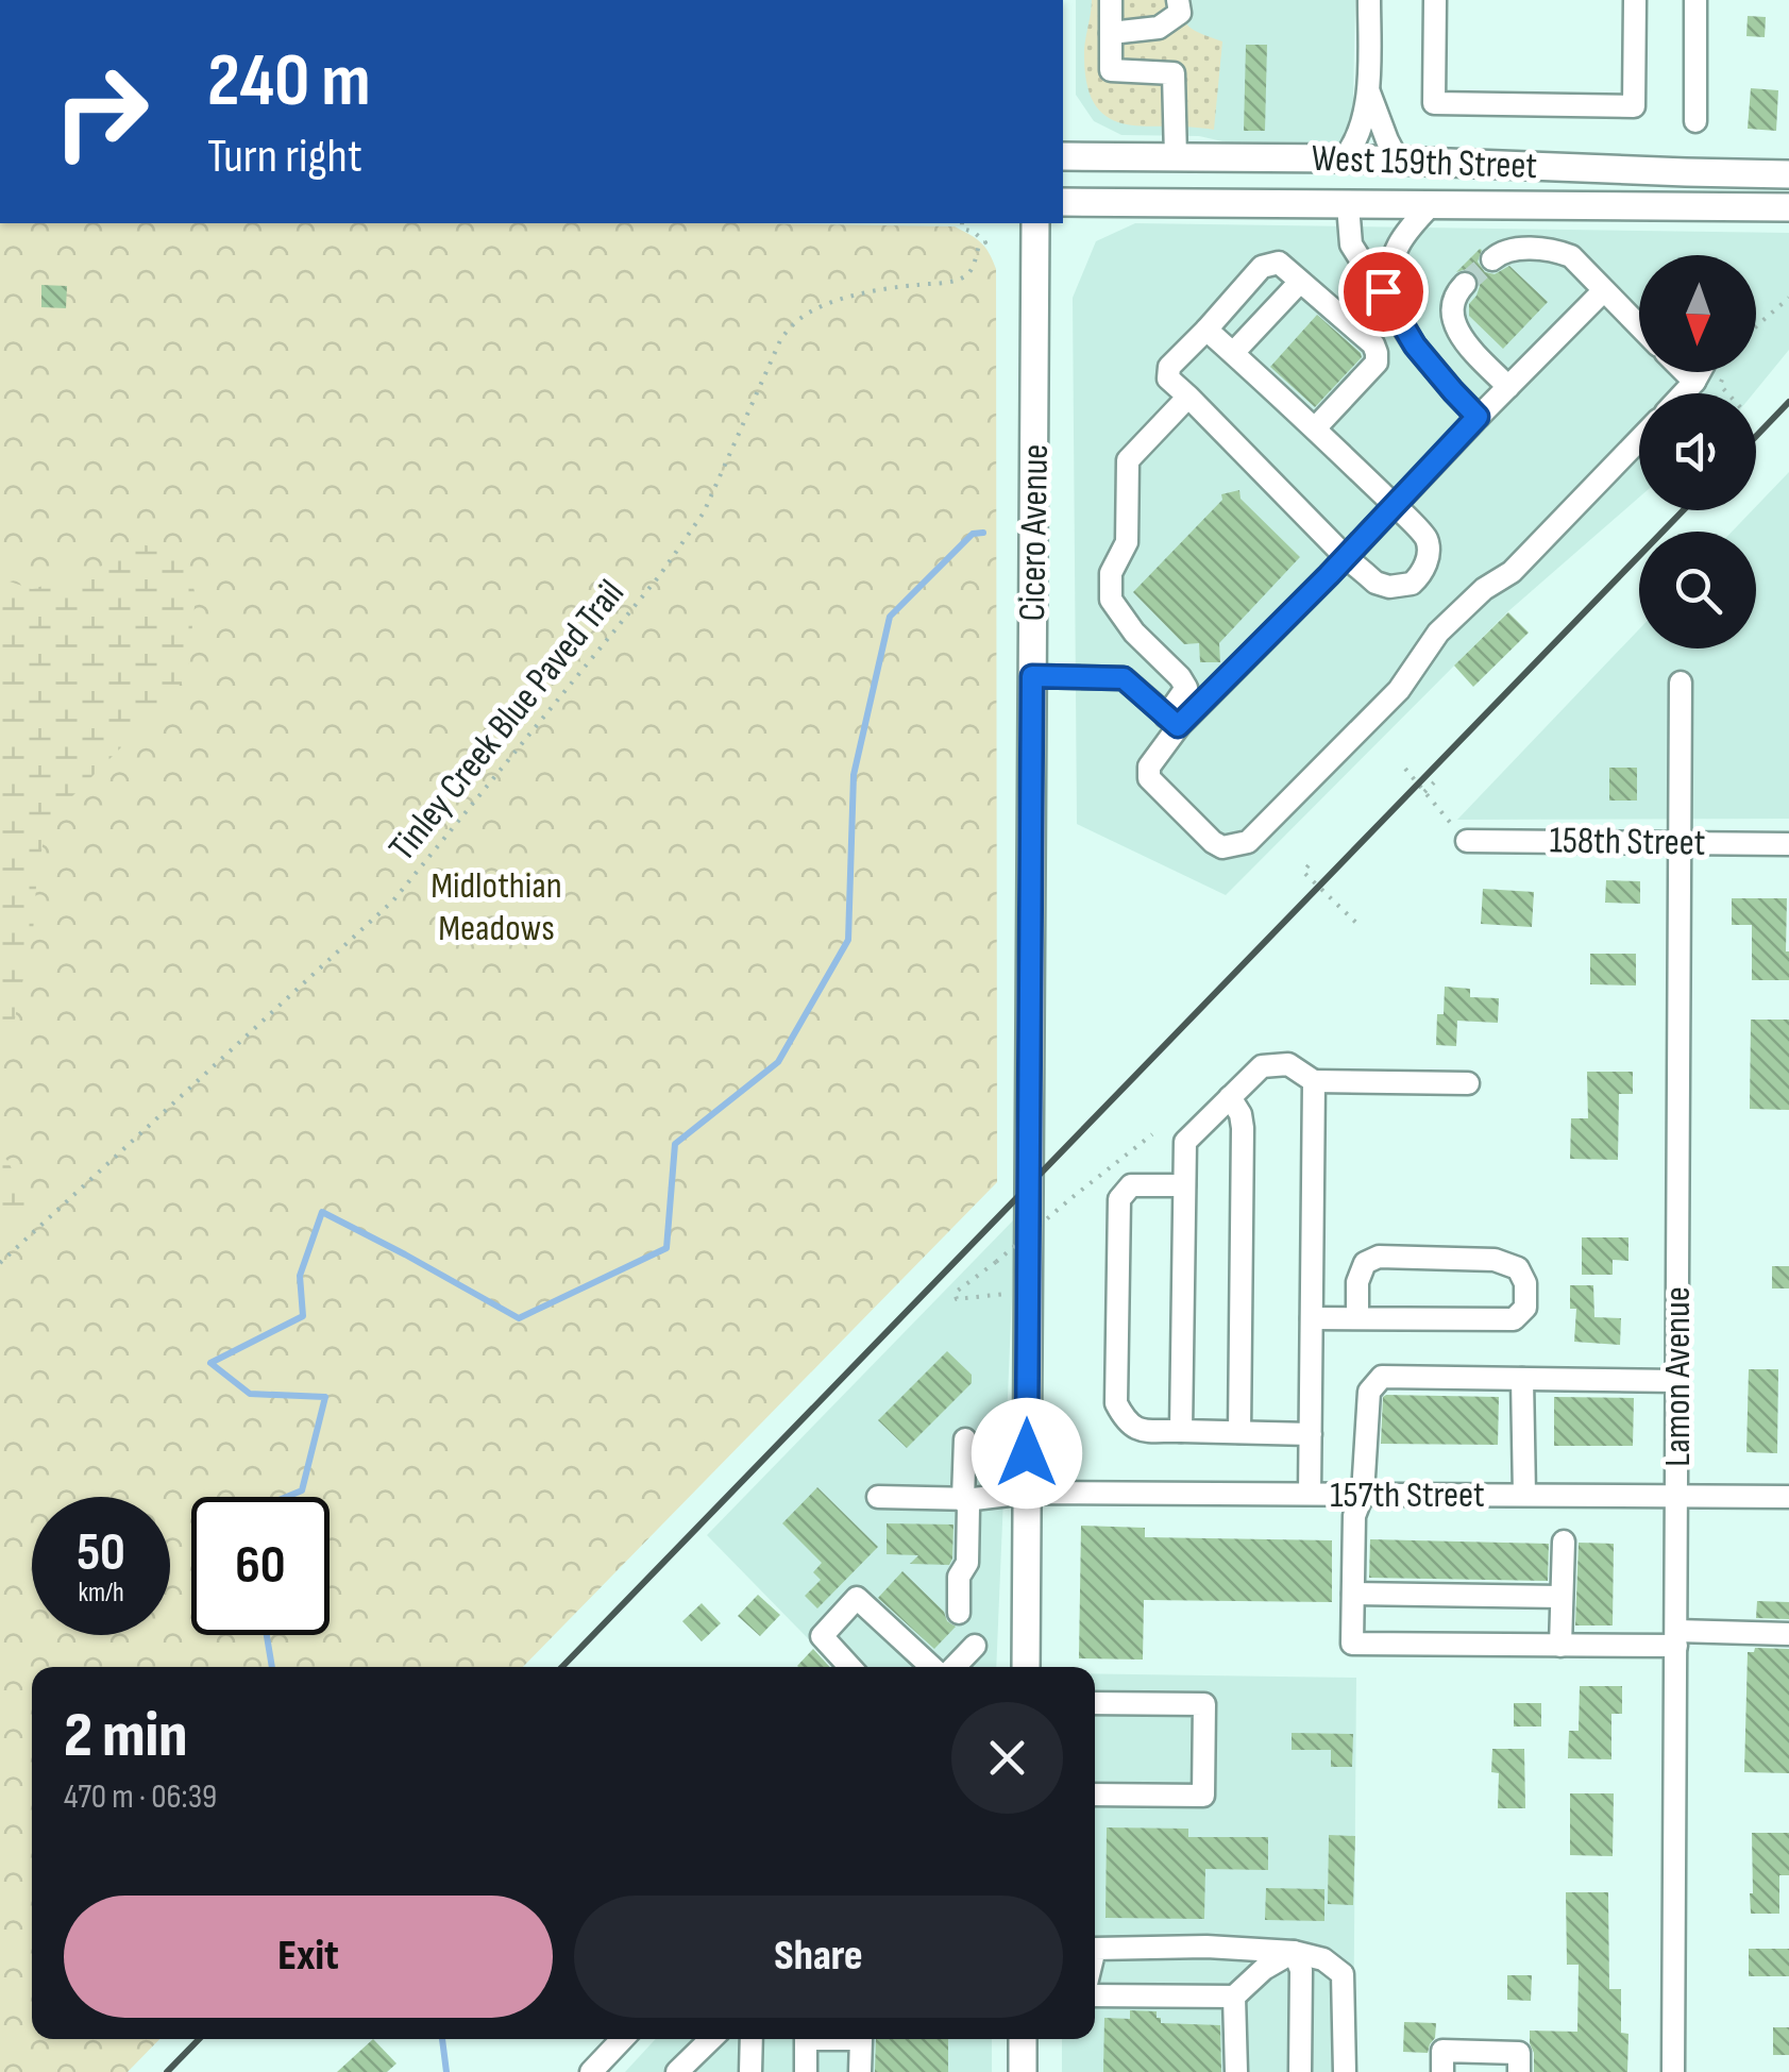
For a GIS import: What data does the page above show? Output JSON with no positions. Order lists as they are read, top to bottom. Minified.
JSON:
{"streets":{"main road":["West 159th Street","Cicero Avenue"],"street":["158th Street","Lamon Avenue","157th Street"],"path":["Tinley Creek Blue Paved Trail"]},"crossings":[["Cicero Avenue","157th Street"],["158th Street","Lamon Avenue"],["Lamon Avenue","157th Street"]],"parks":["Midlothian Meadows"],"north":"bottom","page":{"turn":["240 m","Turn right"],"speed":"50 km/h","limit":"60","heading":["2 min","470 m · 06:39"],"buttons":["Exit","Share"]}}
